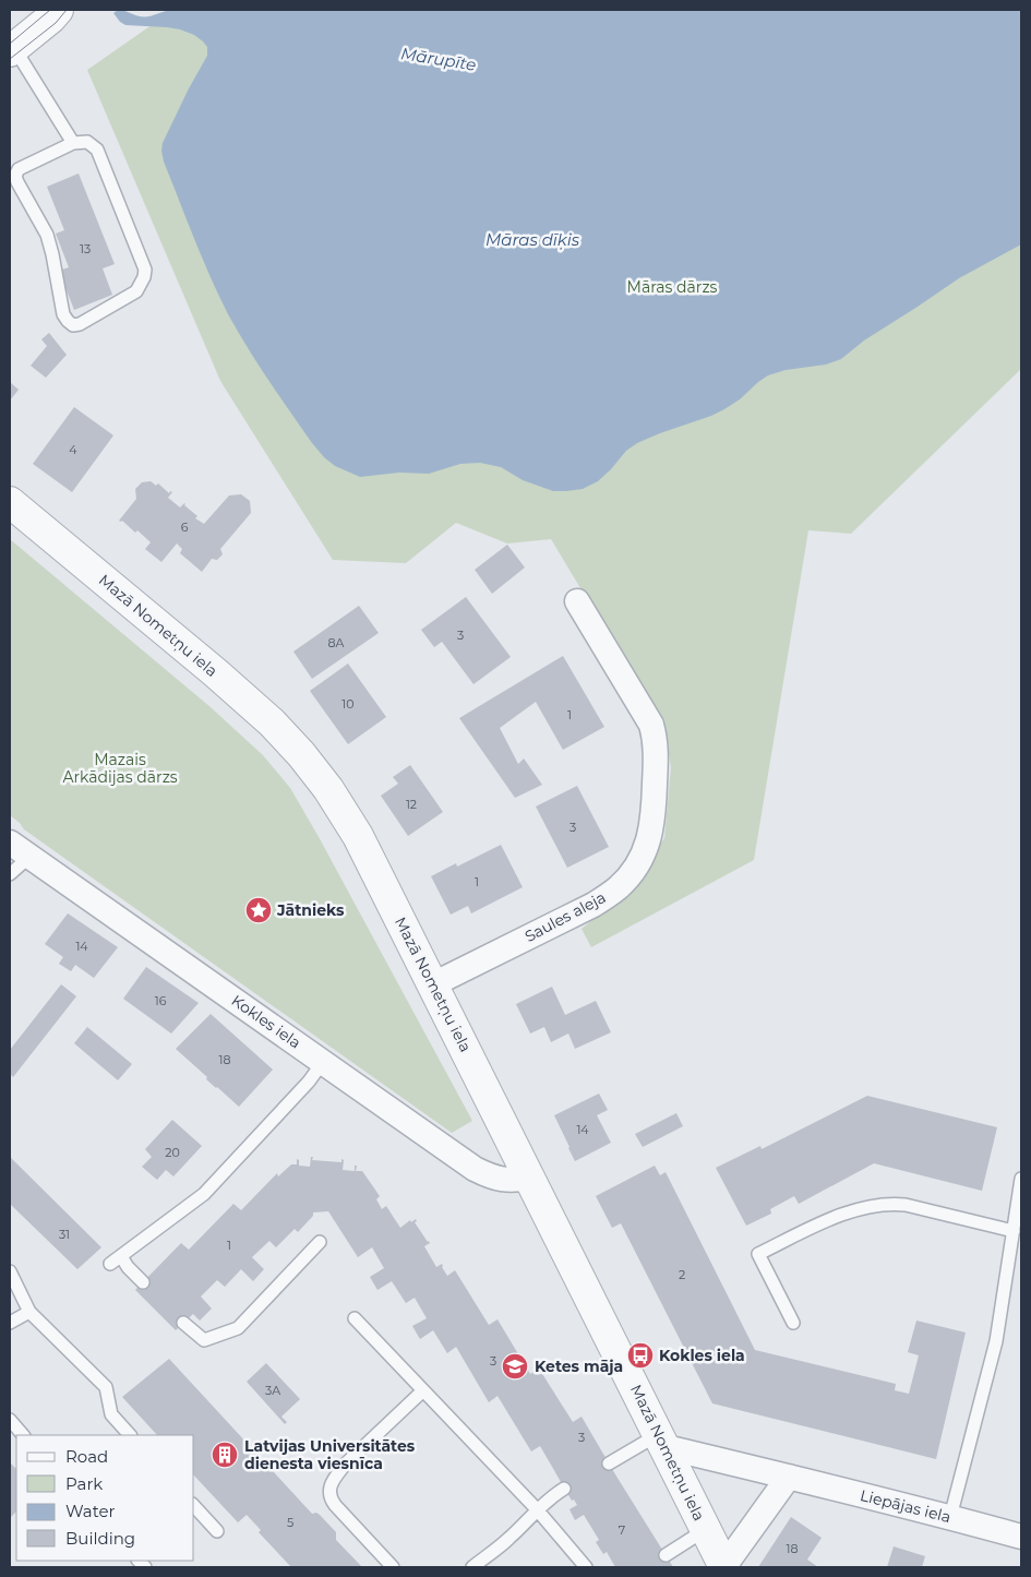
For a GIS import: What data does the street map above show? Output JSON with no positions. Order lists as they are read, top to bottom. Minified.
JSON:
{"streets":{"street":["Mazā Nometņu iela","Saules aleja","Kokles iela","Liepājas iela"]},"crossings":[["Mazā Nometņu iela","Saules aleja"],["Mazā Nometņu iela","Kokles iela"],["Mazā Nometņu iela","Liepājas iela"]],"water":["Mārupīte","Māras dīķis"],"parks":["Māras dārzs","Mazais Arkādijas dārzs"],"places":{"place":["Jātnieks"],"bus stop":["Kokles iela"],"school or university":["Ketes māja"],"building":["Latvijas Universitātes dienesta viesnīca"]},"house_numbers":["13","4","6","3","8A","10","1","12","3","1","14","16","18","14","20","31","1","2","3","3A","3","5","7","18"],"legend":["Road","Park","Water","Building"]}
